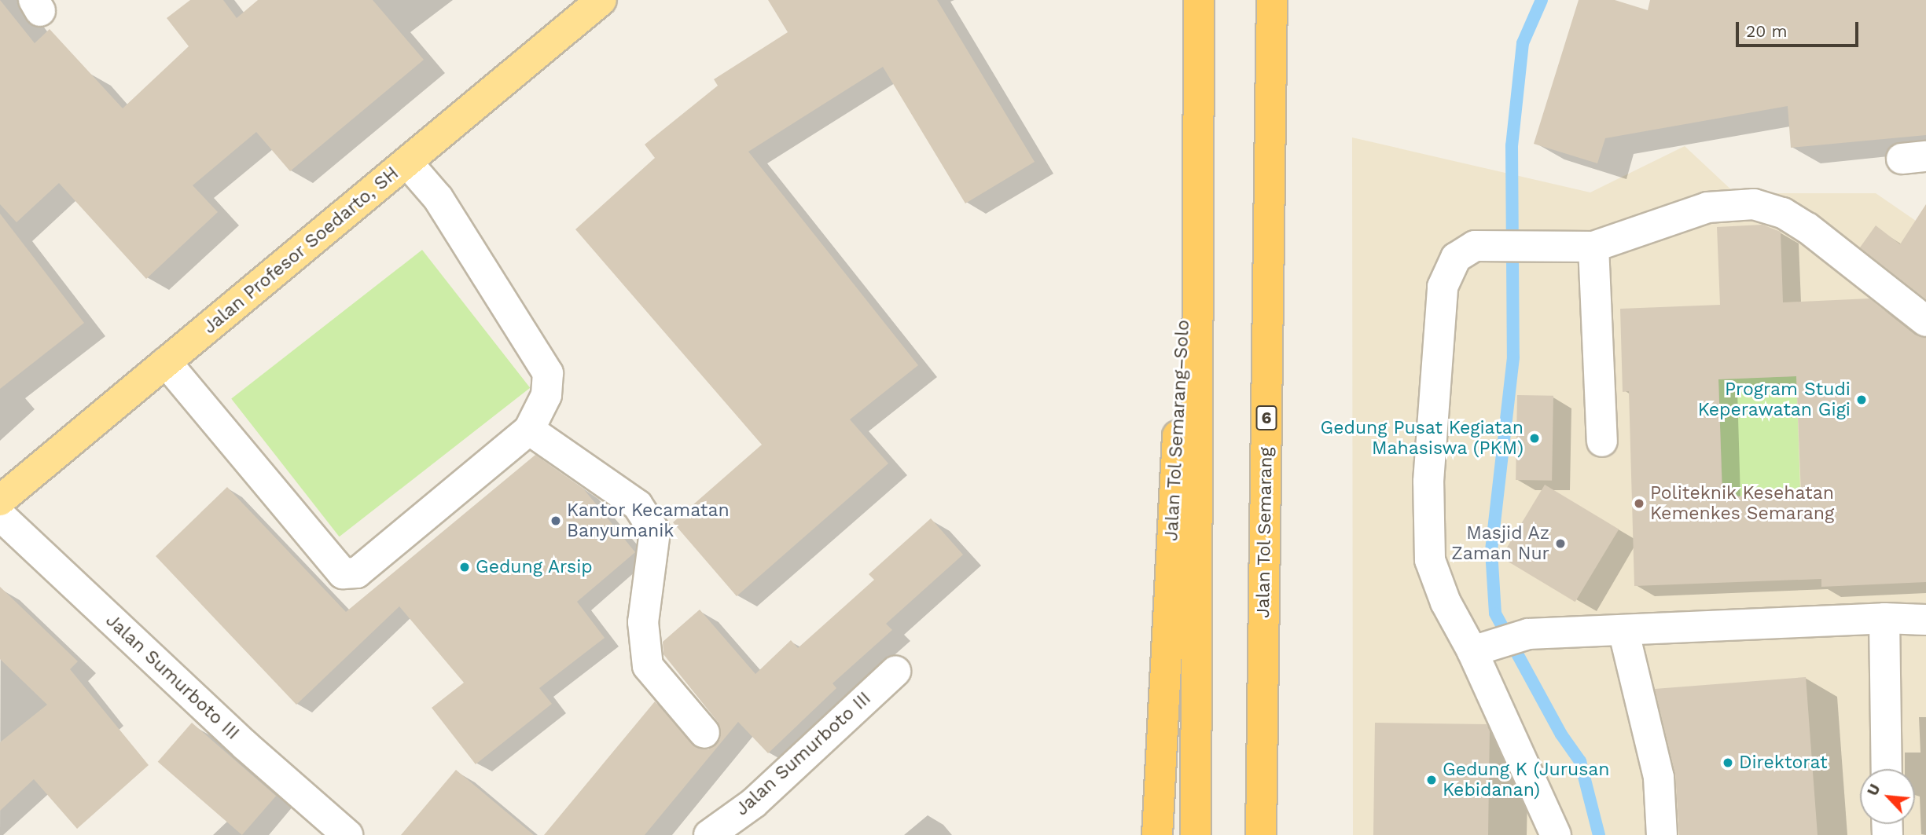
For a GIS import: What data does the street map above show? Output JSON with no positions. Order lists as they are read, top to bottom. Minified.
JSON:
{"streets":{"highway":["6","Jalan Tol Semarang–Solo","Jalan Tol Semarang"],"main road":["Jalan Profesor Soedarto, SH"],"street":["Jalan Sumurboto III"]},"places":["Program Studi Keperawatan Gigi","Gedung Pusat Kegiatan Mahasiswa (PKM)","Politeknik Kesehatan Kemenkes Semarang","Kantor Kecamatan Banyumanik","Masjid Az Zaman Nur","Gedung Arsip","Direktorat","Gedung K (Jurusan Kebidanan)"],"scale_bar":"20 m","north":"top left"}
